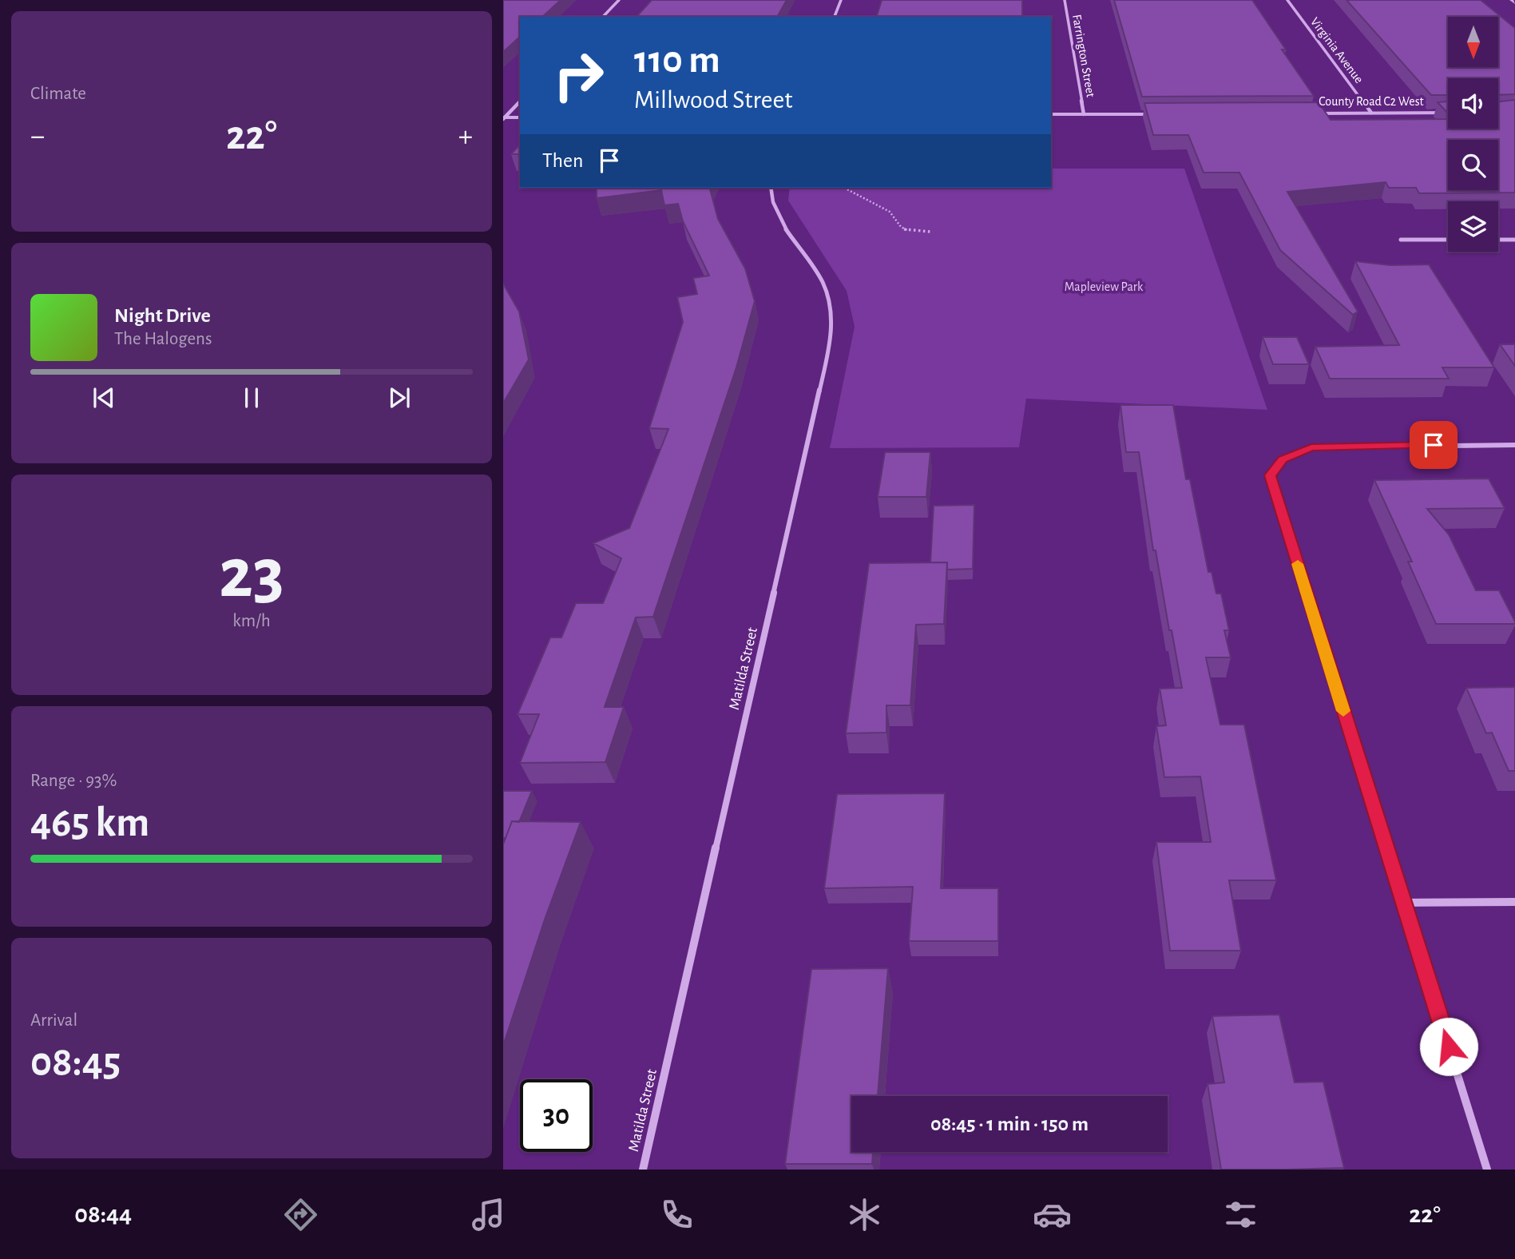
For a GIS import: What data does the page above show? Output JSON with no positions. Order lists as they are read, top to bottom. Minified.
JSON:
{"streets":{"street":["Virginia Avenue","Farrington Street","County Road C2 West","Matilda Street"]},"crossings":[["Virginia Avenue","County Road C2 West"]],"parks":["Mapleview Park"],"north":"bottom","page":{"tile":["Climate",["23","km/h"],["Range · 93%","465 km"],["Arrival","08:45"]],"turn":["110 m","Millwood Street"],"heat":["−","22°","+"],"then":"Then","song":["Night Drive","The Halogens"],"limit":"30","trip":"08:45 · 1 min · 150 m","tabs":["08:44","22°"]}}
